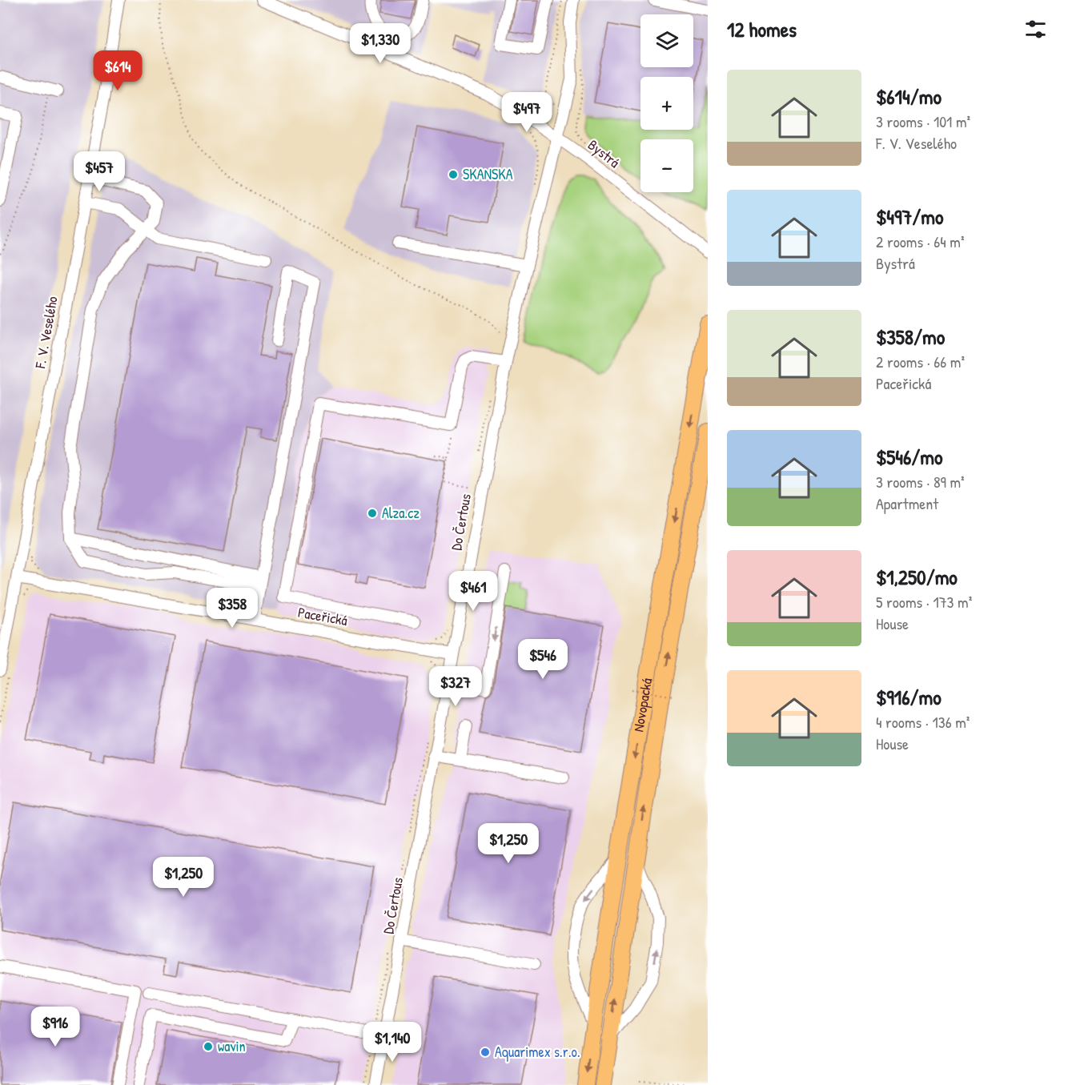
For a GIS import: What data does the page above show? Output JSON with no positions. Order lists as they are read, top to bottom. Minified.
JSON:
{"streets":{"highway":["Novopacká"],"street":["Bystrá","F. V. Veselého","Do Čertous","Paceřická"]},"crossings":[["Bystrá","Do Čertous"],["F. V. Veselého","Paceřická"],["Do Čertous","Paceřická"]],"places":["SKANSKA","Alza.cz","wavin","Aquarimex s.r.o."],"page":{"heading":"12 homes","map_buttons":["+","−"],"price":["$1,330","$614","$497","$457","$461","$358","$546","$327","$1,250","$1,250","$916","$1,140"],"list":[{"name":"$614/mo","note":"3 rooms · 101 m² · F. V. Veselého"},{"name":"$497/mo","note":"2 rooms · 64 m² · Bystrá"},{"name":"$358/mo","note":"2 rooms · 66 m² · Paceřická"},{"name":"$546/mo","note":"3 rooms · 89 m² · Apartment"},{"name":"$1,250/mo","note":"5 rooms · 173 m² · House"},{"name":"$916/mo","note":"4 rooms · 136 m² · House"}]}}
